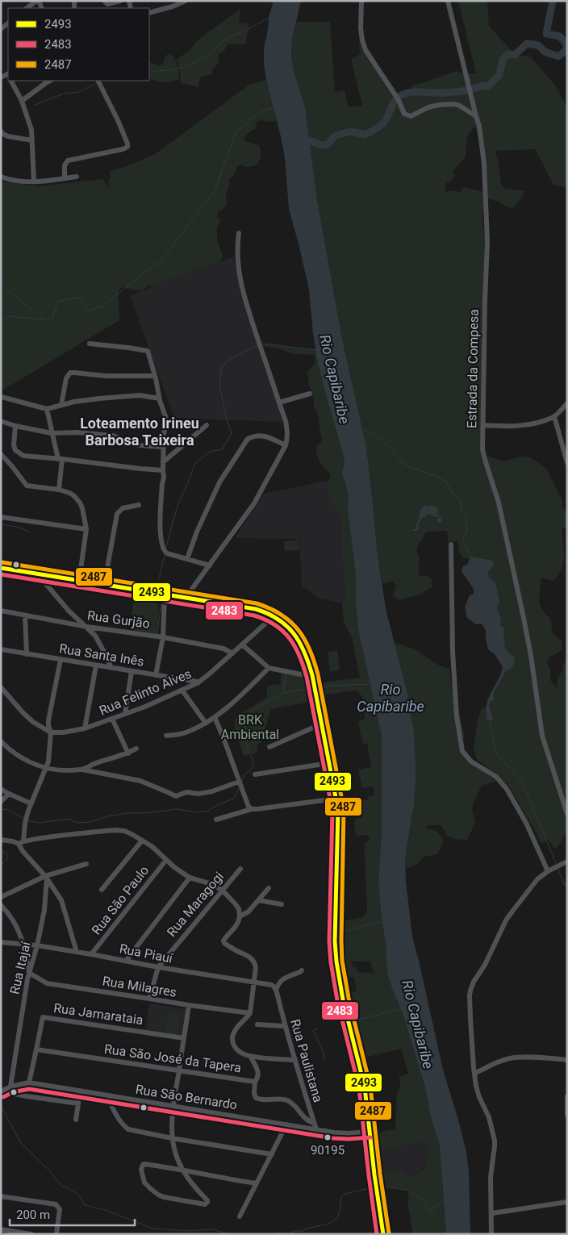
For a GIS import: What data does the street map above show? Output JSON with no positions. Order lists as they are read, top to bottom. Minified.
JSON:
{"streets":{"street":["Estrada da Compesa","Rua Gurjão","Rua Santa Inês","Rua Felinto Alves","Rua São Paulo","Rua Maragogi","Rua Piauí","Rua Itajaí","Rua Milagres","Rua Jamarataia","Rua São José da Tapera","Rua Paulistana","Rua São Bernardo"]},"crossings":[["Rua Gurjão","Rua Felinto Alves"],["Rua Santa Inês","Rua Felinto Alves"],["Rua São Paulo","Rua Piauí"],["Rua Maragogi","Rua Piauí"],["Rua Maragogi","Rua Milagres"],["Rua Piauí","Rua Itajaí"],["Rua Piauí","Rua Paulistana"],["Rua Itajaí","Rua Milagres"],["Rua Itajaí","Rua São Bernardo"],["Rua Jamarataia","Rua São José da Tapera"],["Rua São José da Tapera","Rua Paulistana"],["Rua Paulistana","Rua São Bernardo"]],"districts":["Loteamento Irineu Barbosa Teixeira"],"water":["Rio Capibaribe"],"parks":["BRK Ambiental"],"places":["90195"],"lines":["transit line 2487","transit line 2493","transit line 2483"],"legend":["2493","2483","2487"],"scale_bar":"200 m"}
